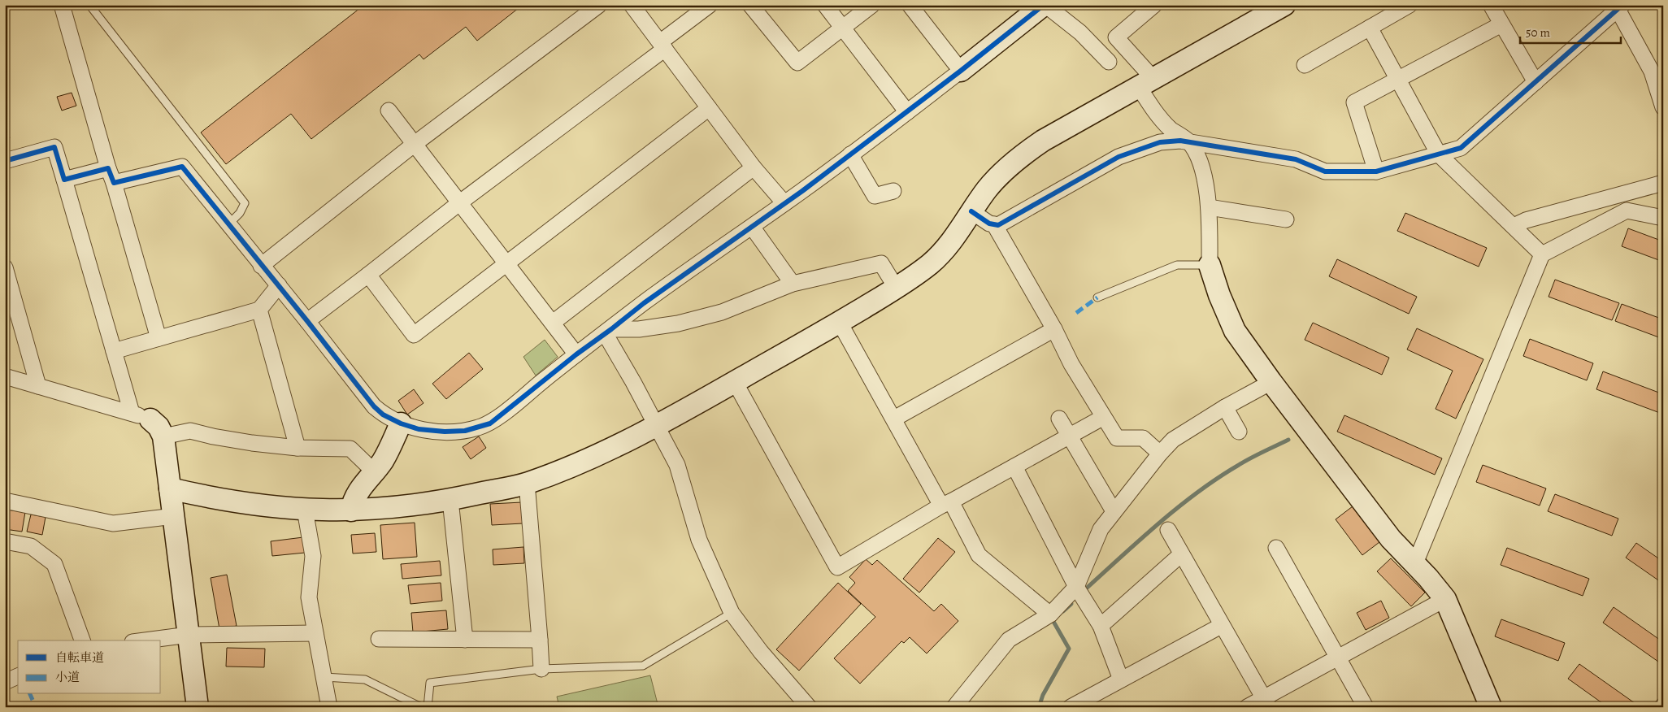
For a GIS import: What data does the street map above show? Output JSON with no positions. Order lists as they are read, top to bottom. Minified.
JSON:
{"legend":["自転車道","小道"],"scale_bar":"50 m"}
